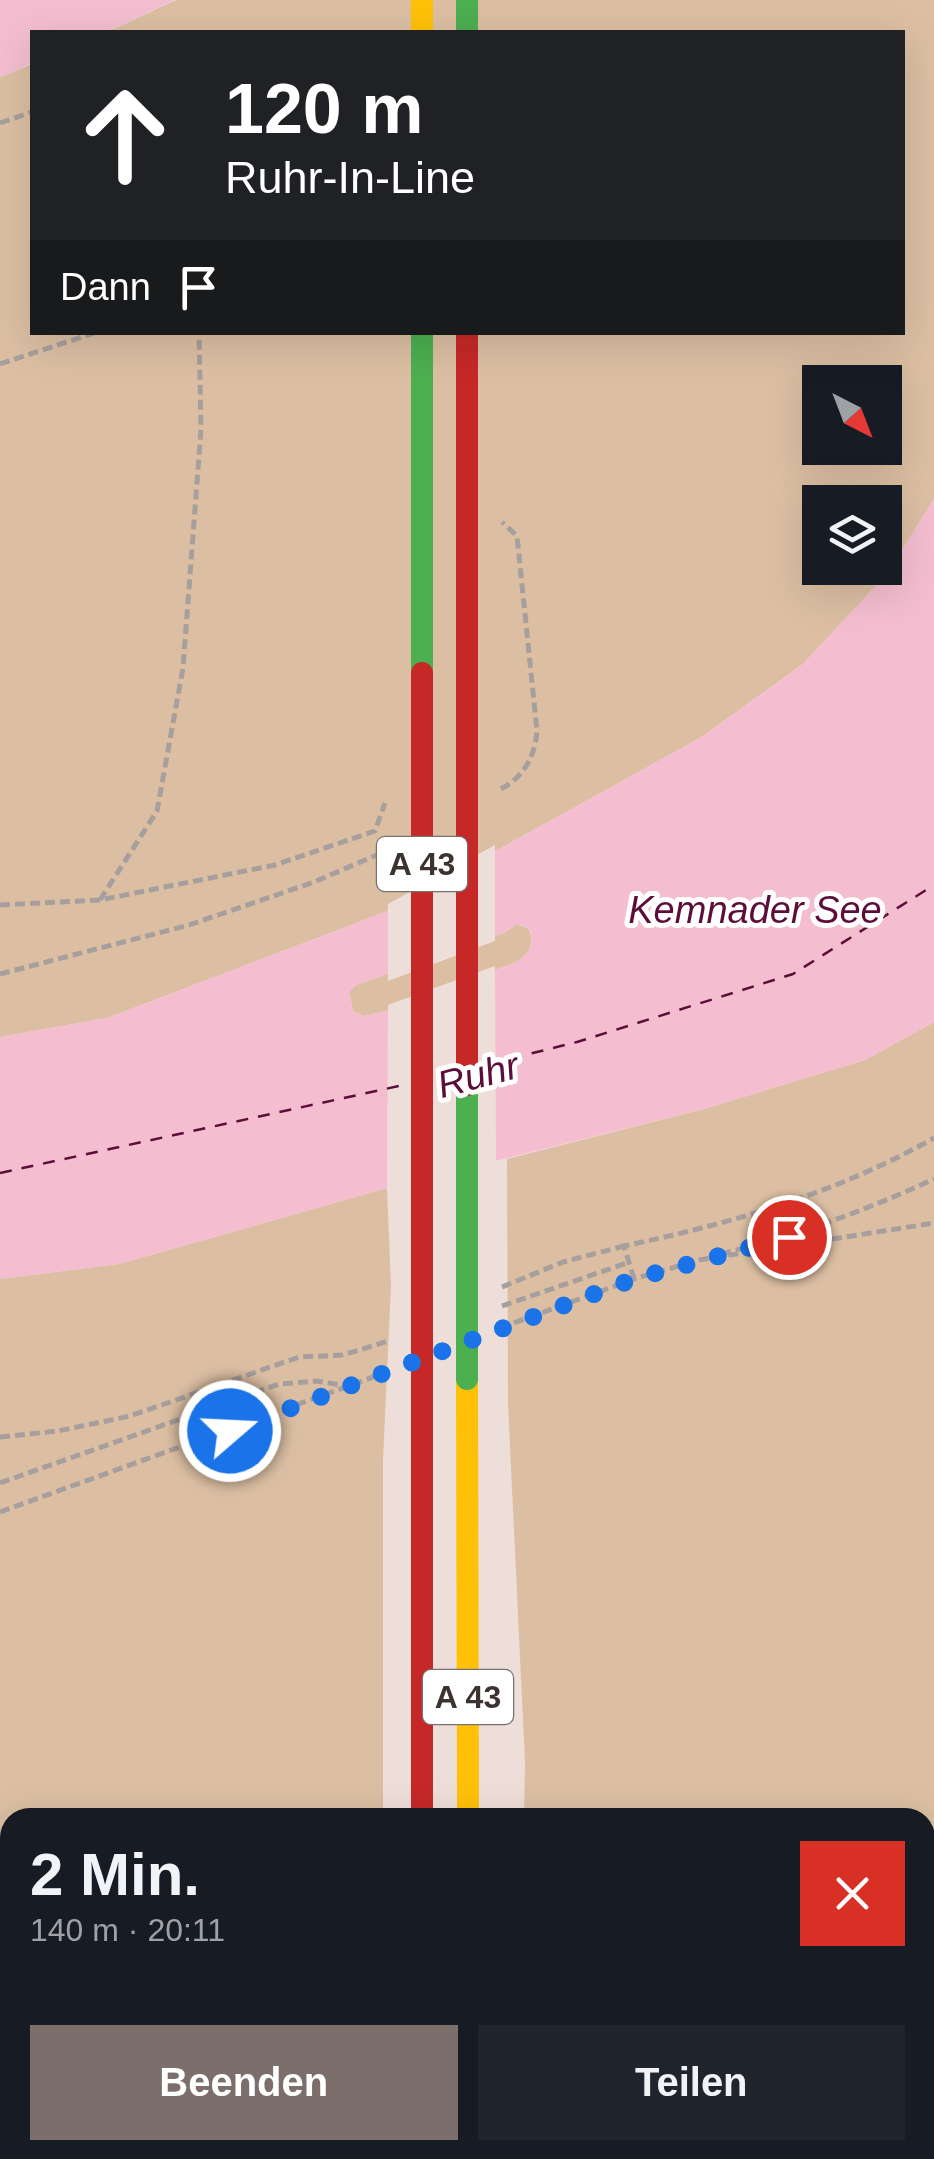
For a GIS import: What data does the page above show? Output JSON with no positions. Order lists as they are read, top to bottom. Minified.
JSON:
{"streets":{"highway":["A 43"]},"water":["Kemnader See","Ruhr"],"north":"bottom right","page":{"turn":["120 m","Ruhr-In-Line"],"then":"Dann","heading":["2 Min.","140 m · 20:11"],"buttons":["Beenden","Teilen"]}}
